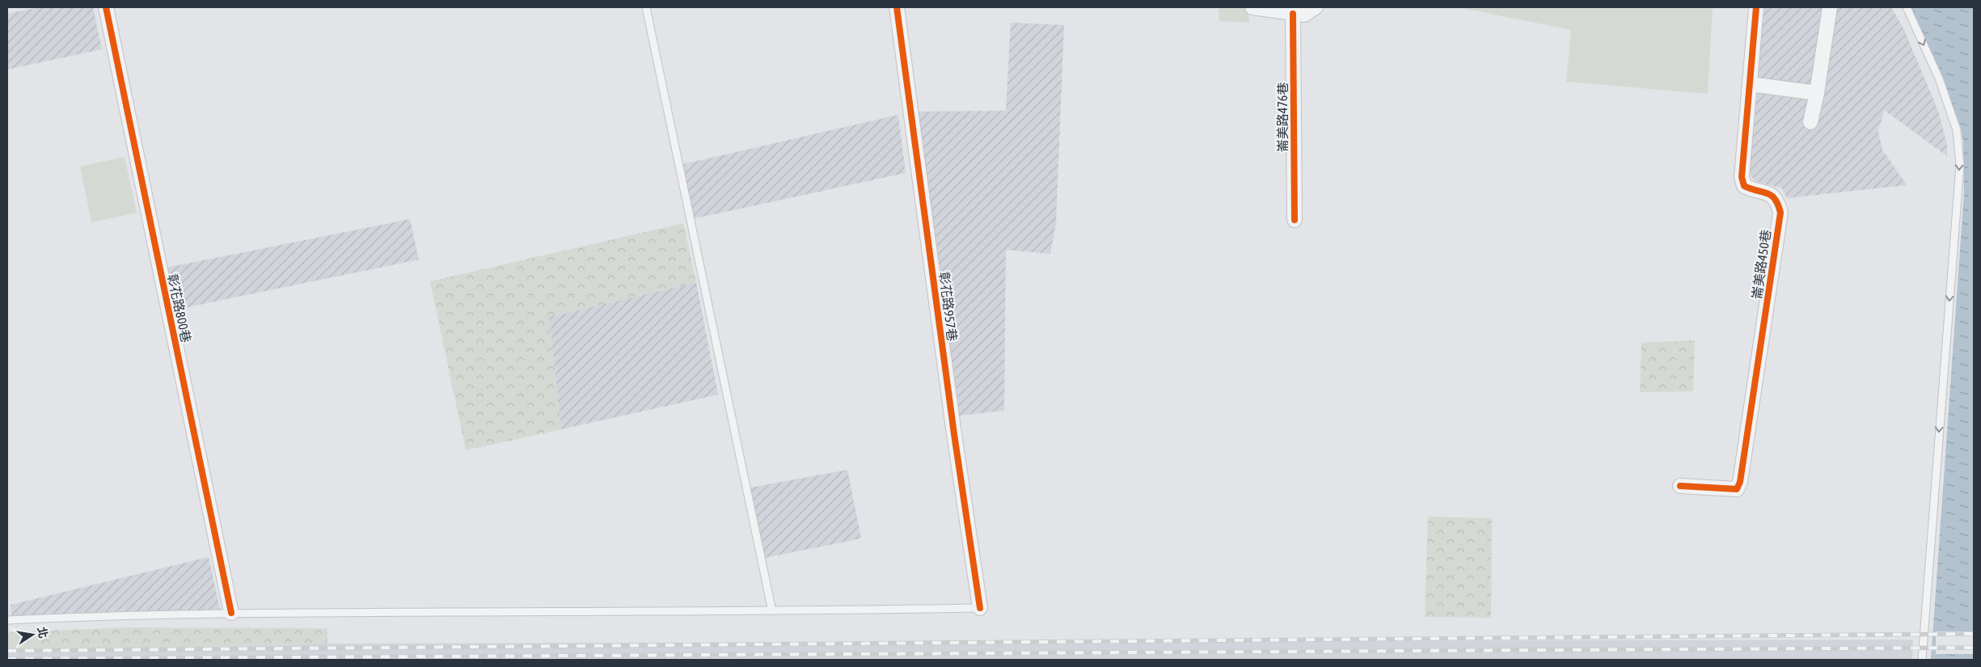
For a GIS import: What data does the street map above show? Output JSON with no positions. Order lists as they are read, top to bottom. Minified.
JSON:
{"streets":{"street":["崙美路476巷","崙美路450巷","彰花路957巷","彰花路800巷"]},"north":"right"}
